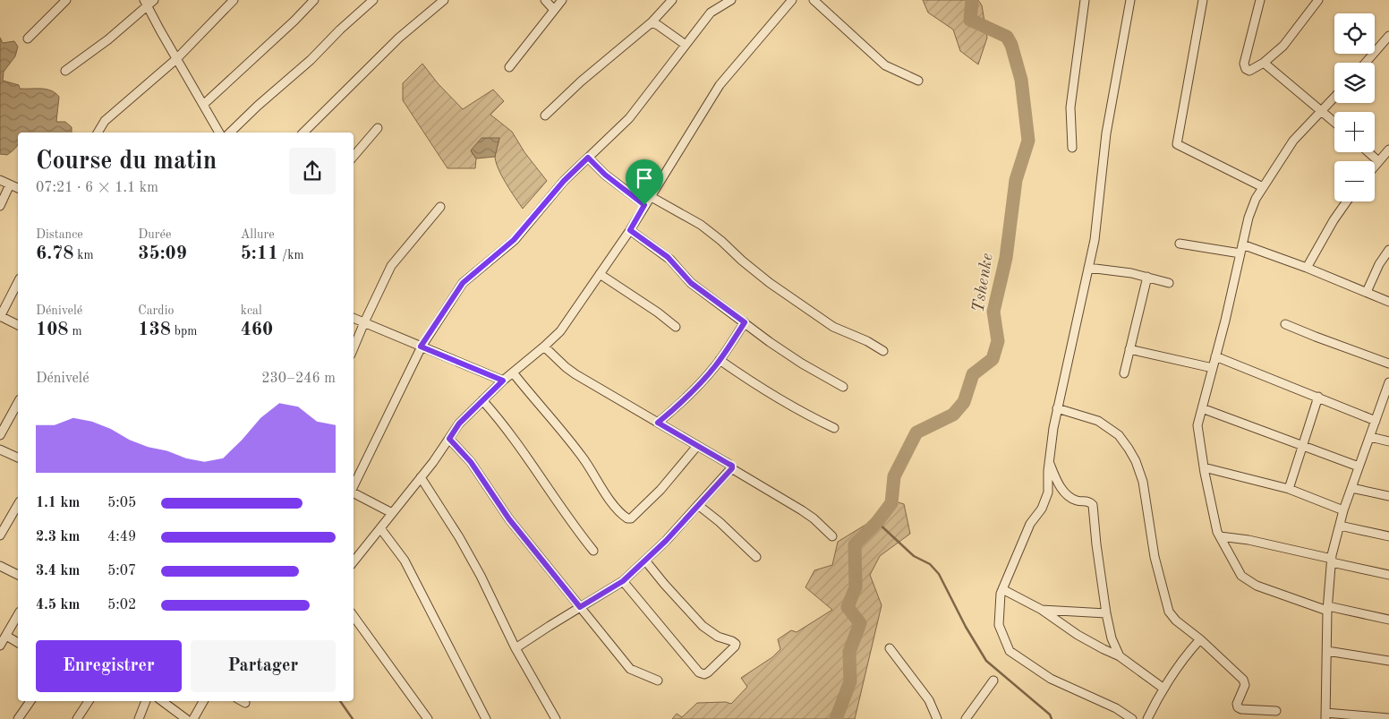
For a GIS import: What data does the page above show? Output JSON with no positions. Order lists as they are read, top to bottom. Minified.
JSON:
{"water":["Tshenke"],"page":{"map_buttons":["+","−"],"heading":["Course du matin","07:21 · 6 × 1.1 km"],"stats":[["Distance","6.78 km"],["Durée","35:09"],["Allure","5:11 /km"],["Dénivelé","108 m"],["Cardio","138 bpm"],["kcal","460"]],"chart":["Dénivelé","230–246 m"],"list":[{"name":"1.1 km","note":"5:05"},{"name":"2.3 km","note":"4:49"},{"name":"3.4 km","note":"5:07"},{"name":"4.5 km","note":"5:02"}],"buttons":["Enregistrer","Partager"]}}
